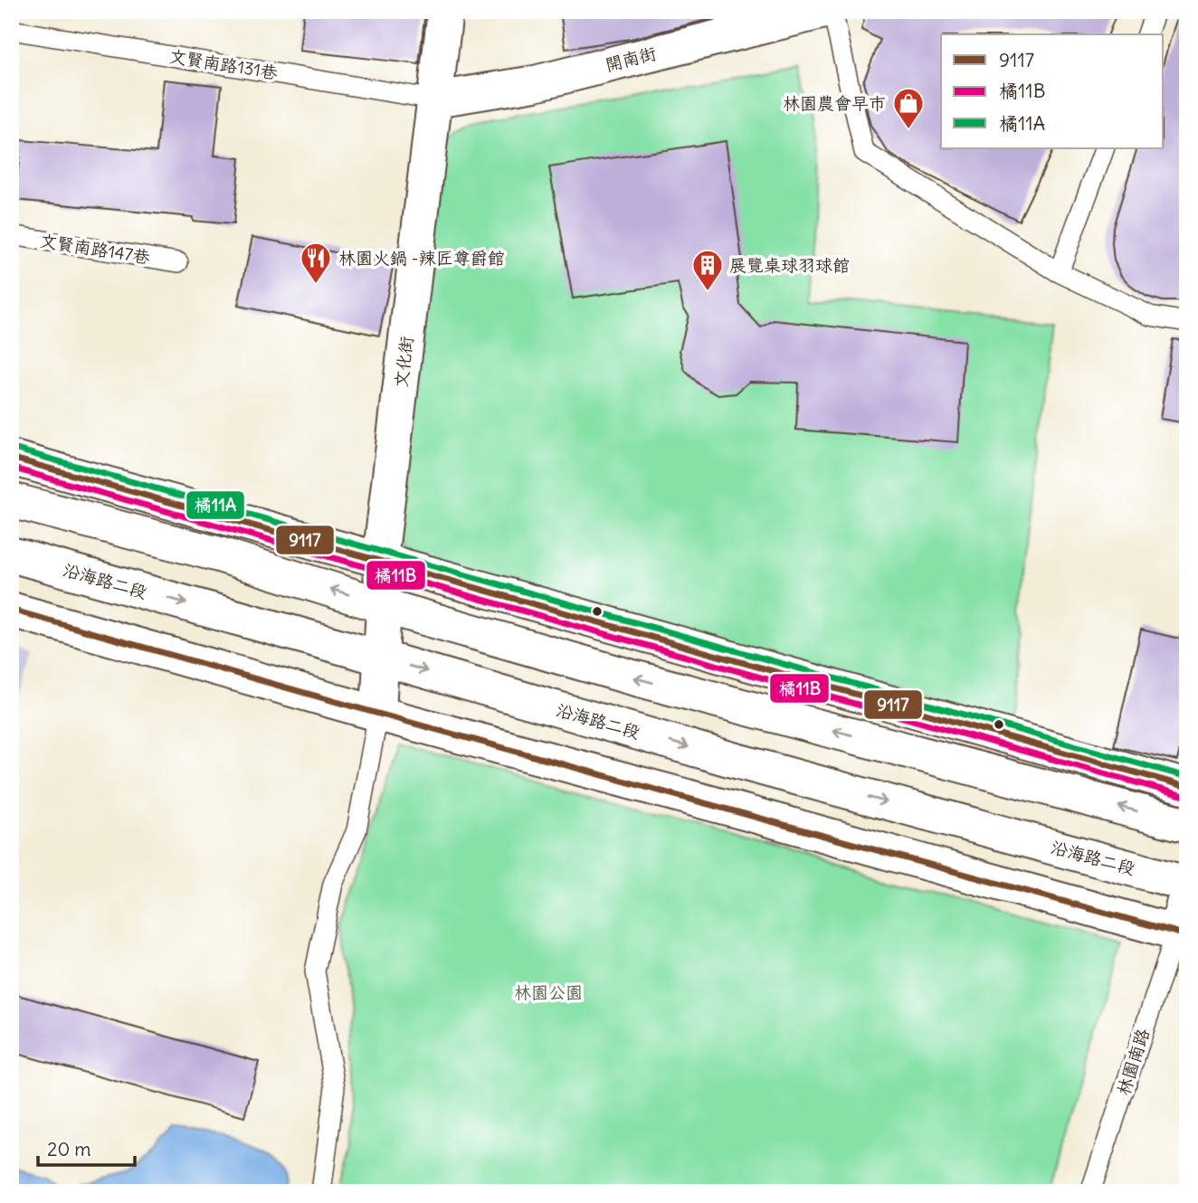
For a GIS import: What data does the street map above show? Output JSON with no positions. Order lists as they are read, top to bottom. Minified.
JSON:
{"streets":{"street":["開南街","文化街","沿海路二段"],"lane":["文賢南路131巷","文賢南路147巷","林園南路"]},"crossings":[["開南街","文賢南路131巷"],["開南街","文化街"],["文賢南路131巷","文化街"],["文化街","沿海路二段"]],"parks":["林園公園"],"places":{"shop":["林園農會早市"],"restaurant":["林園火鍋 -辣匠尊爵館"],"building":["展覽桌球羽球館"]},"lines":["transit line 橘11A","transit line 9117","transit line 橘11B"],"legend":["9117","橘11B","橘11A"],"scale_bar":"20 m"}
